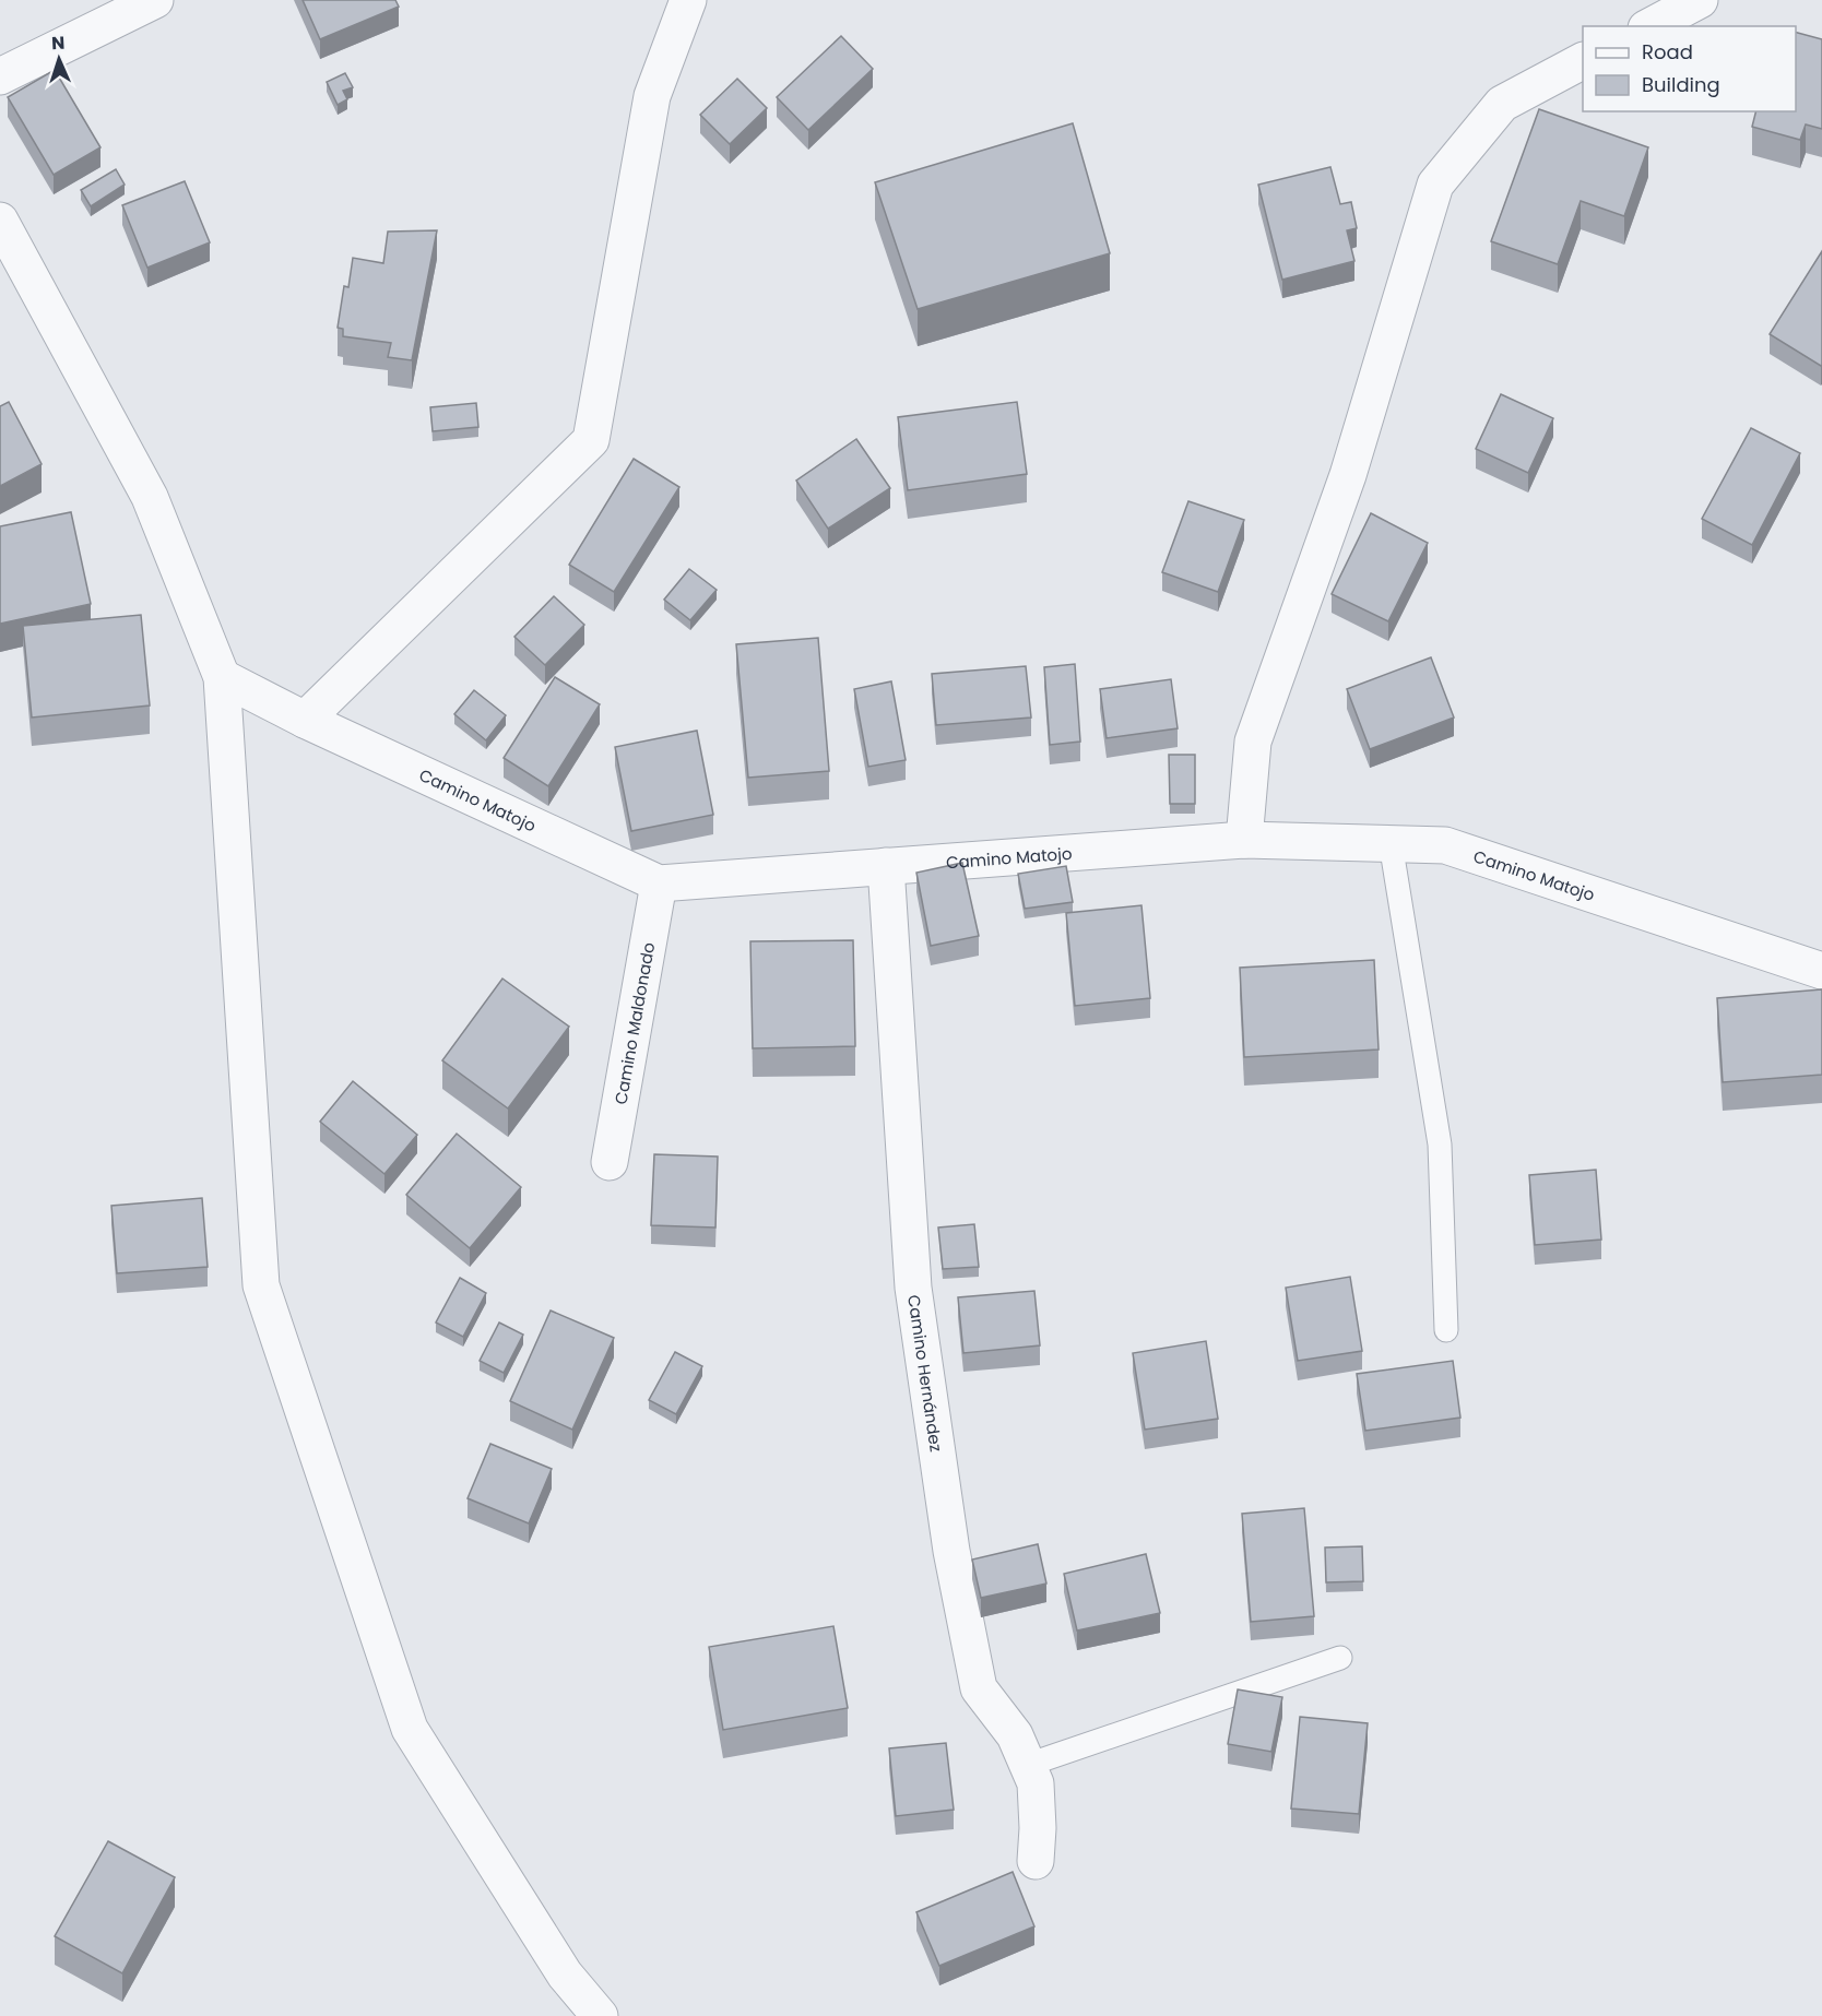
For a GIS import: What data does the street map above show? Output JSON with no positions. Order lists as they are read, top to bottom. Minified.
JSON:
{"streets":{"street":["Camino Matojo","Camino Maldonado","Camino Hernández"]},"crossings":[["Camino Matojo","Camino Maldonado"],["Camino Matojo","Camino Hernández"]],"legend":["Road","Building"],"north":"top"}
